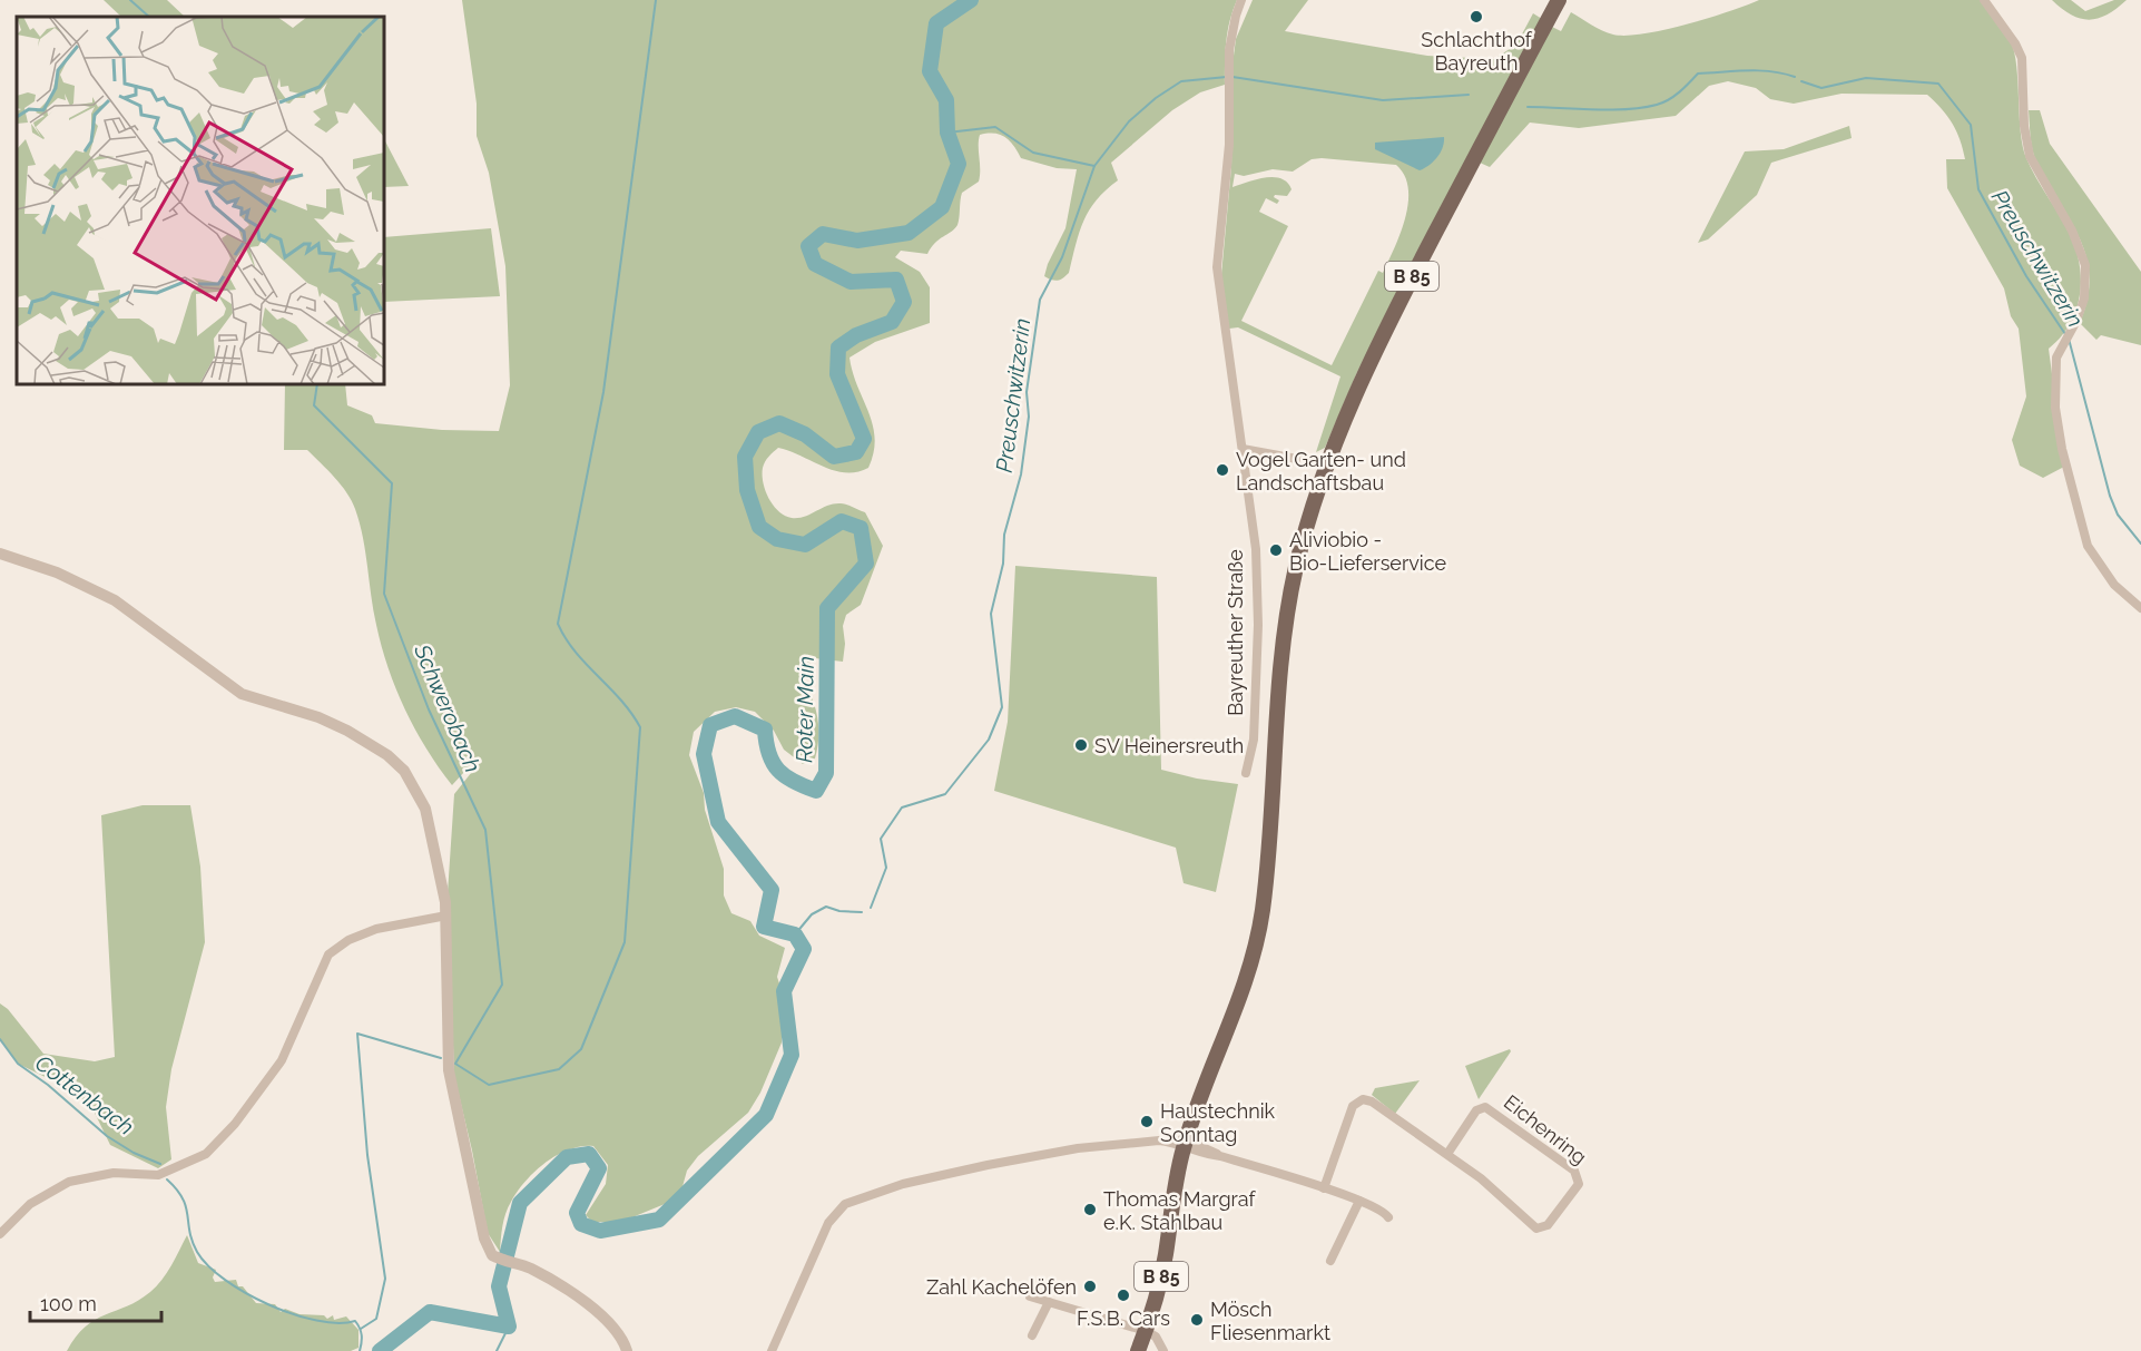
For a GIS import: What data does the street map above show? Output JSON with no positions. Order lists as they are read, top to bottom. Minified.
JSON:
{"streets":{"main road":["B 85"],"street":["Bayreuther Straße","Eichenring"]},"water":["Preuschwitzerin","Schwerobach","Roter Main","Cottenbach"],"places":["Schlachthof Bayreuth","Vogel Garten- und Landschaftsbau","Aliviobio - Bio-Lieferservice","SV Heinersreuth","Haustechnik Sonntag","Thomas Margraf e.K. Stahlbau","Zahl Kachelöfen","F.S.B. Cars","Mösch Fliesenmarkt"],"scale_bar":"100 m"}
